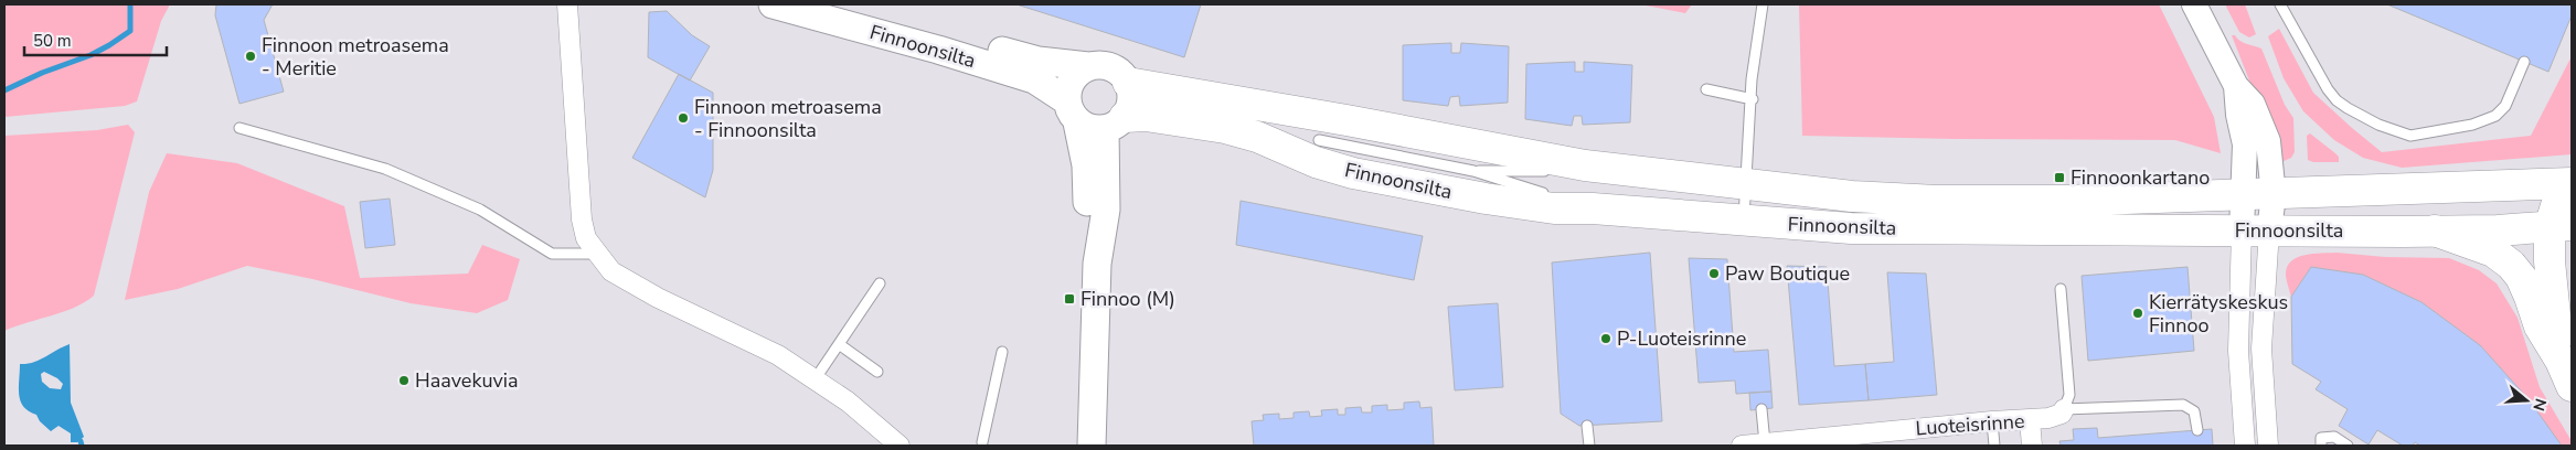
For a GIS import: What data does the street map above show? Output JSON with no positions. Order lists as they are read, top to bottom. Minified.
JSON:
{"streets":{"main road":["Finnoonsilta"],"street":["Luoteisrinne"]},"places":{"other":["Finnoon metroasema - Meritie","Finnoon metroasema - Finnoonsilta","Paw Boutique","Kierrätyskeskus Finnoo","P-Luoteisrinne","Haavekuvia"],"transit":["Finnoonkartano","Finnoo (M)"]},"scale_bar":"50 m","north":"right"}
